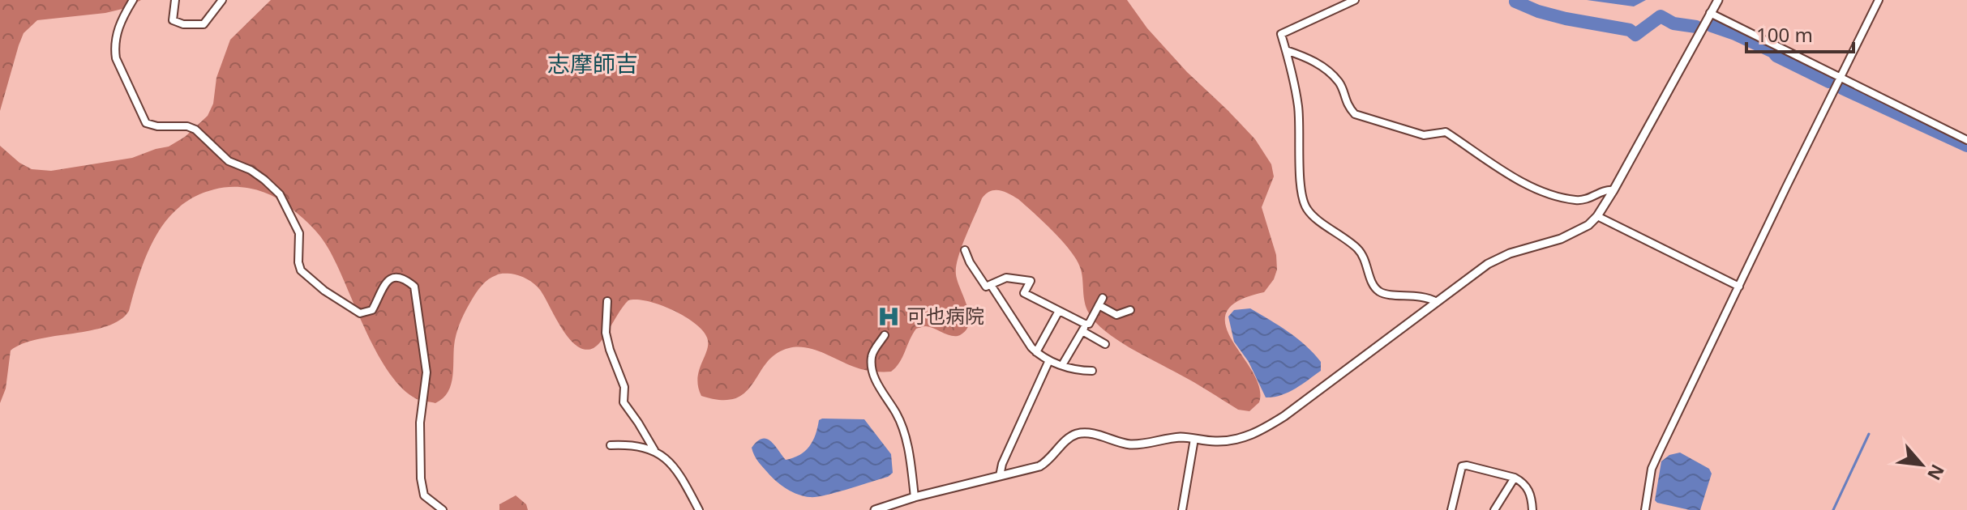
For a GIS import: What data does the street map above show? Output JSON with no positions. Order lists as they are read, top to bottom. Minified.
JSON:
{"districts":["志摩師吉"],"places":{"hospital":["可也病院"]},"scale_bar":"100 m","north":"bottom right"}
